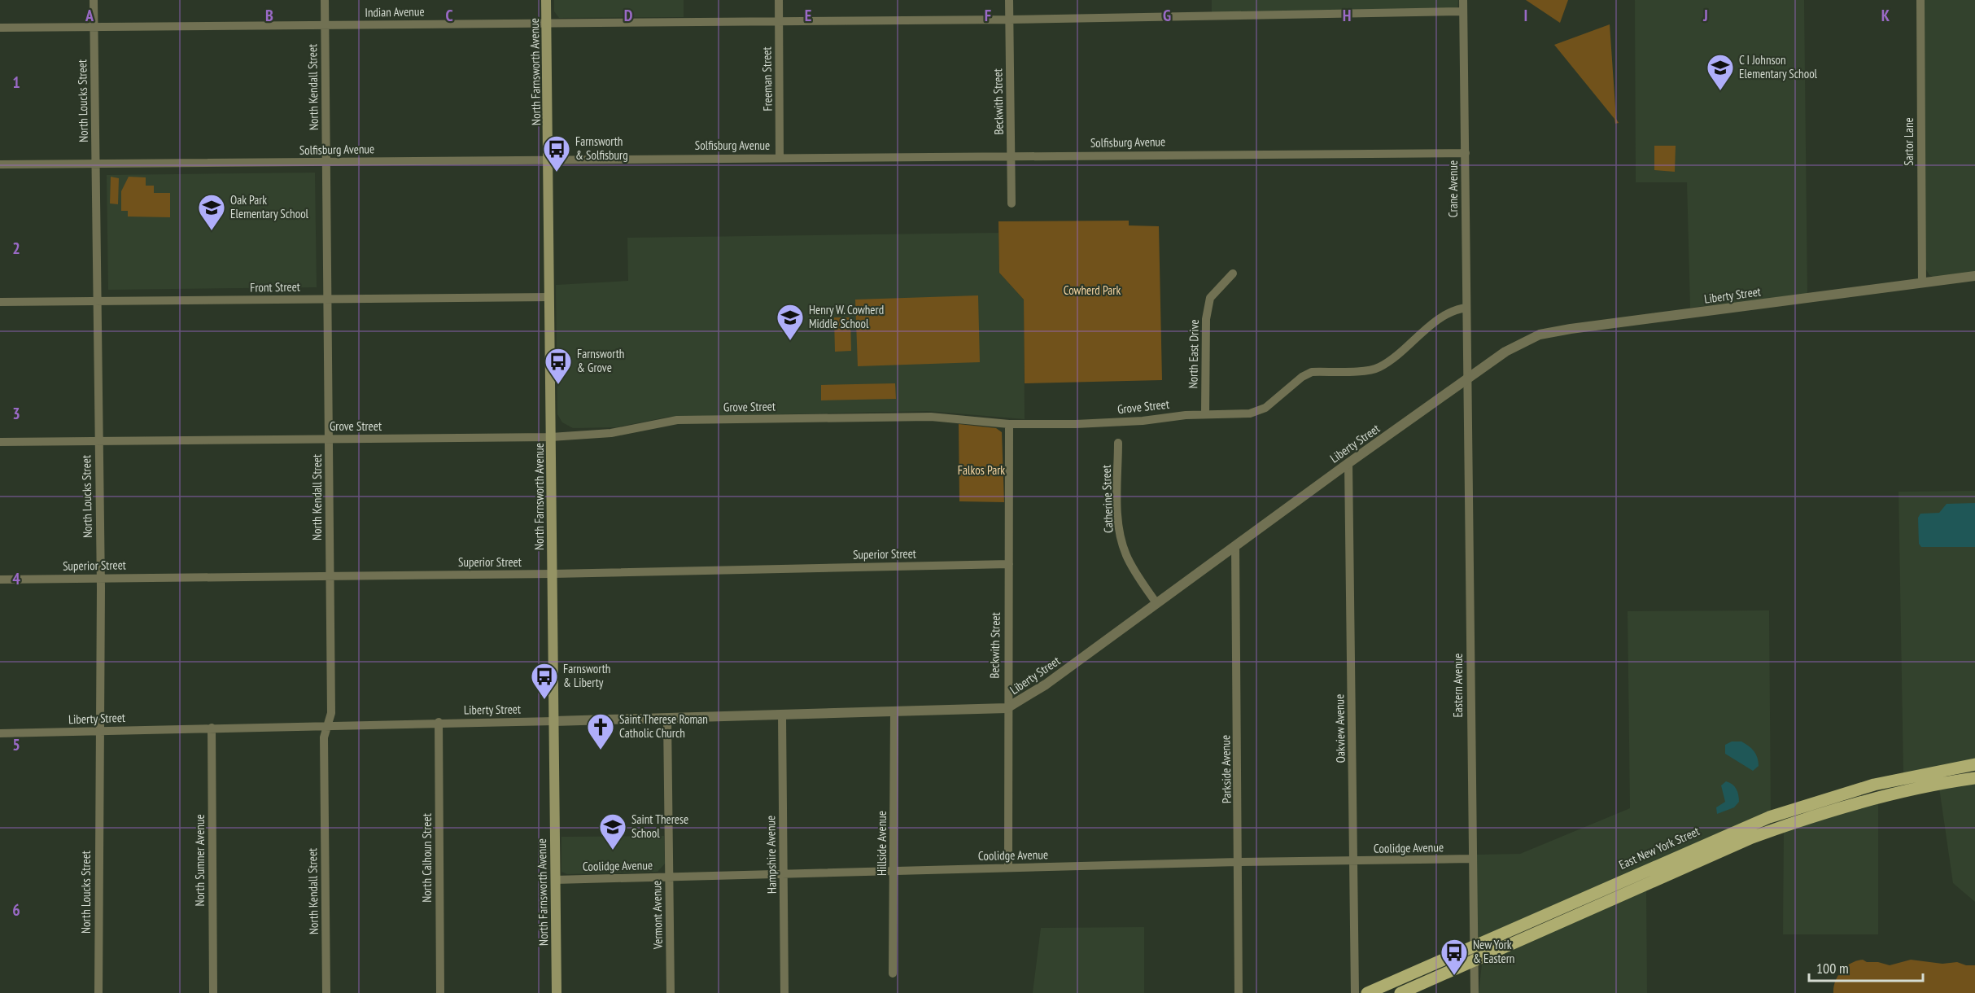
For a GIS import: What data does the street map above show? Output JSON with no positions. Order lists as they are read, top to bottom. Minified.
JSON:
{"streets":{"main road":["North Farnsworth Avenue","East New York Street"],"street":["Indian Avenue","Freeman Street","North Kendall Street","North Loucks Street","Beckwith Street","Sartor Lane","Solfisburg Avenue","Crane Avenue","Front Street","Liberty Street","North East Drive","Grove Street","Catherine Street","Superior Street","Eastern Avenue","Oakview Avenue","Parkside Avenue","Hillside Avenue","Coolidge Avenue","Hampshire Avenue","North Calhoun Street","North Sumner Avenue","Vermont Avenue"]},"crossings":[["Indian Avenue","North Farnsworth Avenue"],["Indian Avenue","Freeman Street"],["Indian Avenue","North Kendall Street"],["Indian Avenue","North Loucks Street"],["Indian Avenue","Beckwith Street"],["Indian Avenue","Crane Avenue"],["North Farnsworth Avenue","Solfisburg Avenue"],["North Farnsworth Avenue","Front Street"],["North Farnsworth Avenue","Liberty Street"],["North Farnsworth Avenue","Grove Street"],["North Farnsworth Avenue","Superior Street"],["North Farnsworth Avenue","Coolidge Avenue"],["Freeman Street","Solfisburg Avenue"],["North Kendall Street","Solfisburg Avenue"],["North Kendall Street","Front Street"],["North Kendall Street","Liberty Street"],["North Kendall Street","Grove Street"],["North Kendall Street","Superior Street"],["North Loucks Street","Solfisburg Avenue"],["North Loucks Street","Front Street"],["North Loucks Street","Liberty Street"],["North Loucks Street","Grove Street"],["North Loucks Street","Superior Street"],["Beckwith Street","Solfisburg Avenue"],["Beckwith Street","Liberty Street"],["Beckwith Street","Grove Street"],["Beckwith Street","Superior Street"],["Beckwith Street","Coolidge Avenue"],["Sartor Lane","Liberty Street"],["Solfisburg Avenue","Crane Avenue"],["Crane Avenue","Liberty Street"],["Crane Avenue","Grove Street"],["Crane Avenue","Eastern Avenue"],["Liberty Street","Catherine Street"],["Liberty Street","Eastern Avenue"],["Liberty Street","Oakview Avenue"],["Liberty Street","Parkside Avenue"],["Liberty Street","Hillside Avenue"],["Liberty Street","Hampshire Avenue"],["Liberty Street","North Calhoun Street"],["Liberty Street","North Sumner Avenue"],["Liberty Street","Vermont Avenue"],["North East Drive","Grove Street"],["Eastern Avenue","Coolidge Avenue"],["Eastern Avenue","East New York Street"],["Oakview Avenue","Coolidge Avenue"],["Parkside Avenue","Coolidge Avenue"],["Hillside Avenue","Coolidge Avenue"],["Coolidge Avenue","Hampshire Avenue"],["Coolidge Avenue","Vermont Avenue"]],"parks":["Cowherd Park","Falkos Park"],"places":{"school or university":["C I Johnson Elementary School","Oak Park Elementary School","Henry W. Cowherd Middle School","Saint Therese School"],"bus stop":["Farnsworth & Solfisburg","Farnsworth & Grove","Farnsworth & Liberty","New York & Eastern"],"church":["Saint Therese Roman Catholic Church"]},"scale_bar":"100 m","grid":{"columns":["A","B","C","D","E","F","G","H","I","J","K"],"rows":["1","2","3","4","5","6"]}}
